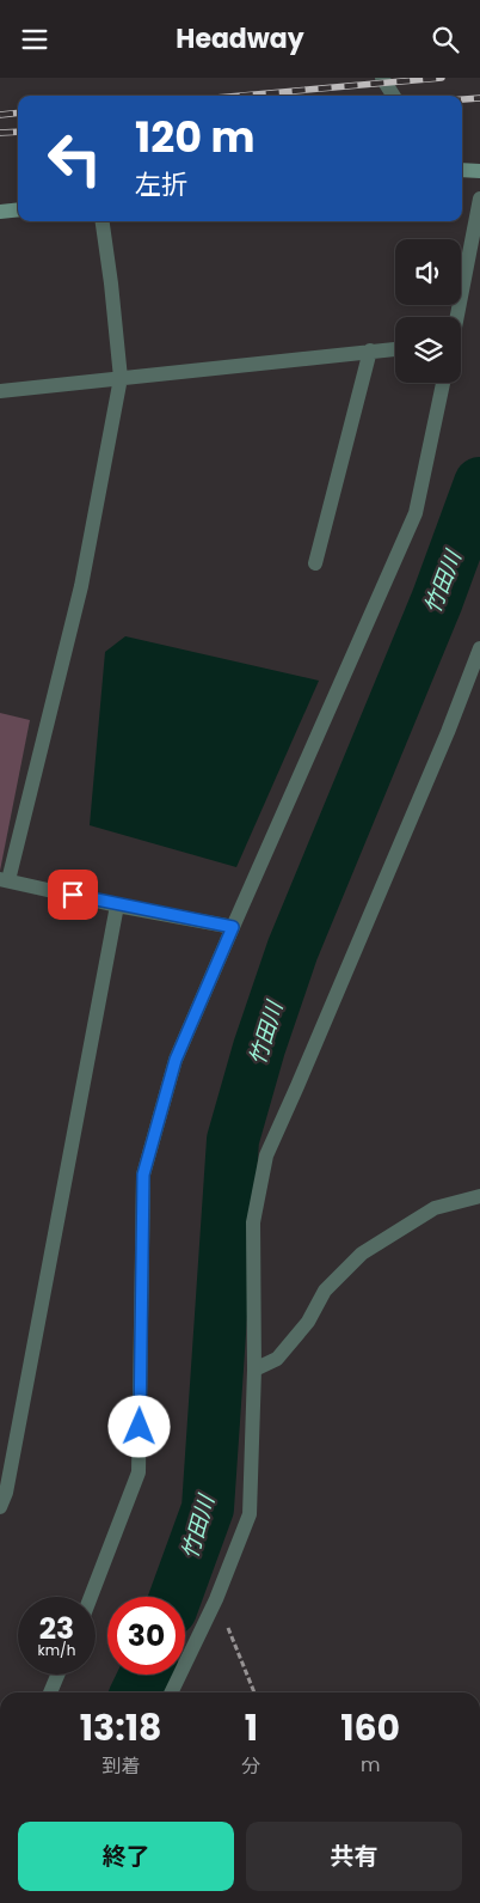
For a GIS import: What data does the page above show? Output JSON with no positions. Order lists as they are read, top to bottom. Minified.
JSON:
{"water":["竹田川"],"page":{"header":"Headway","turn":["120 m","左折"],"speed":"23 km/h","limit":"30","eta":["13:18","到着","1","分","160","m"],"buttons":["終了","共有"]}}
